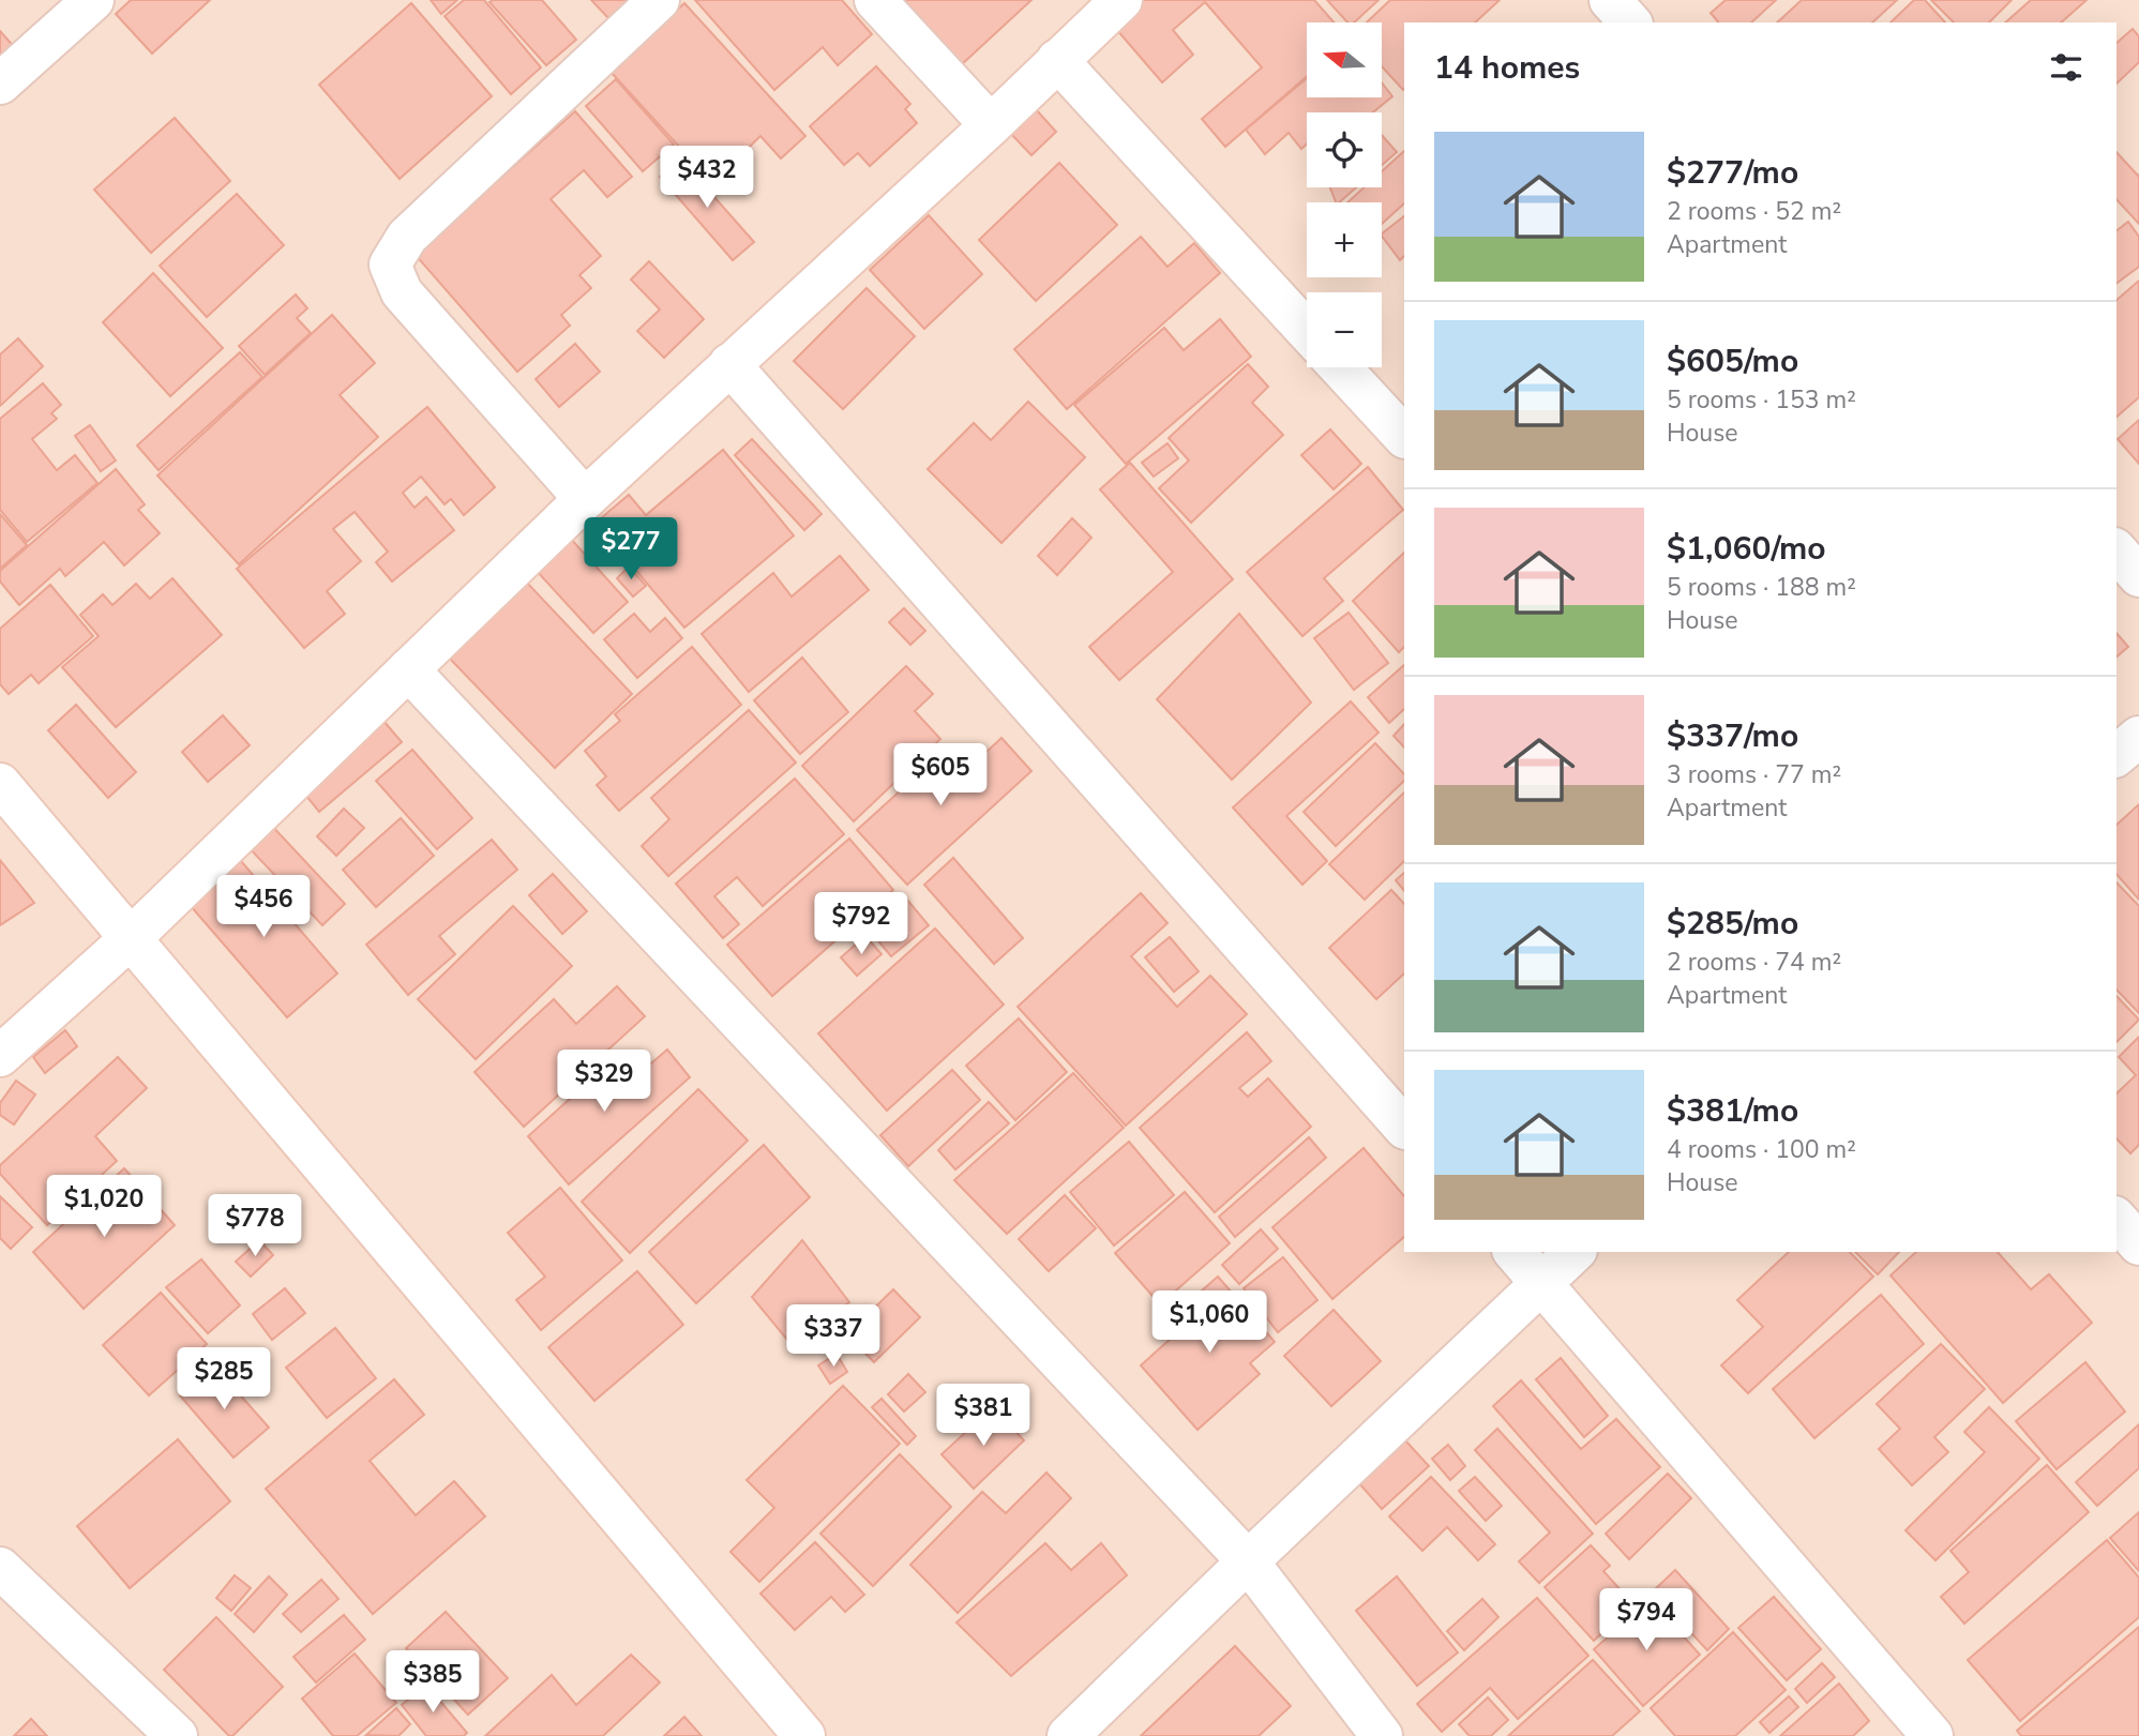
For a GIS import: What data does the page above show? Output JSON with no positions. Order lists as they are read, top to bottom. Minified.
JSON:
{"north":"left","page":{"map_buttons":["+","−"],"heading":"14 homes","list":[{"name":"$277/mo","note":"2 rooms · 52 m² · Apartment"},{"name":"$605/mo","note":"5 rooms · 153 m² · House"},{"name":"$1,060/mo","note":"5 rooms · 188 m² · House"},{"name":"$337/mo","note":"3 rooms · 77 m² · Apartment"},{"name":"$285/mo","note":"2 rooms · 74 m² · Apartment"},{"name":"$381/mo","note":"4 rooms · 100 m² · House"}],"price":["$432","$277","$605","$456","$792","$329","$1,020","$778","$1,060","$337","$285","$381","$794","$385"]}}
